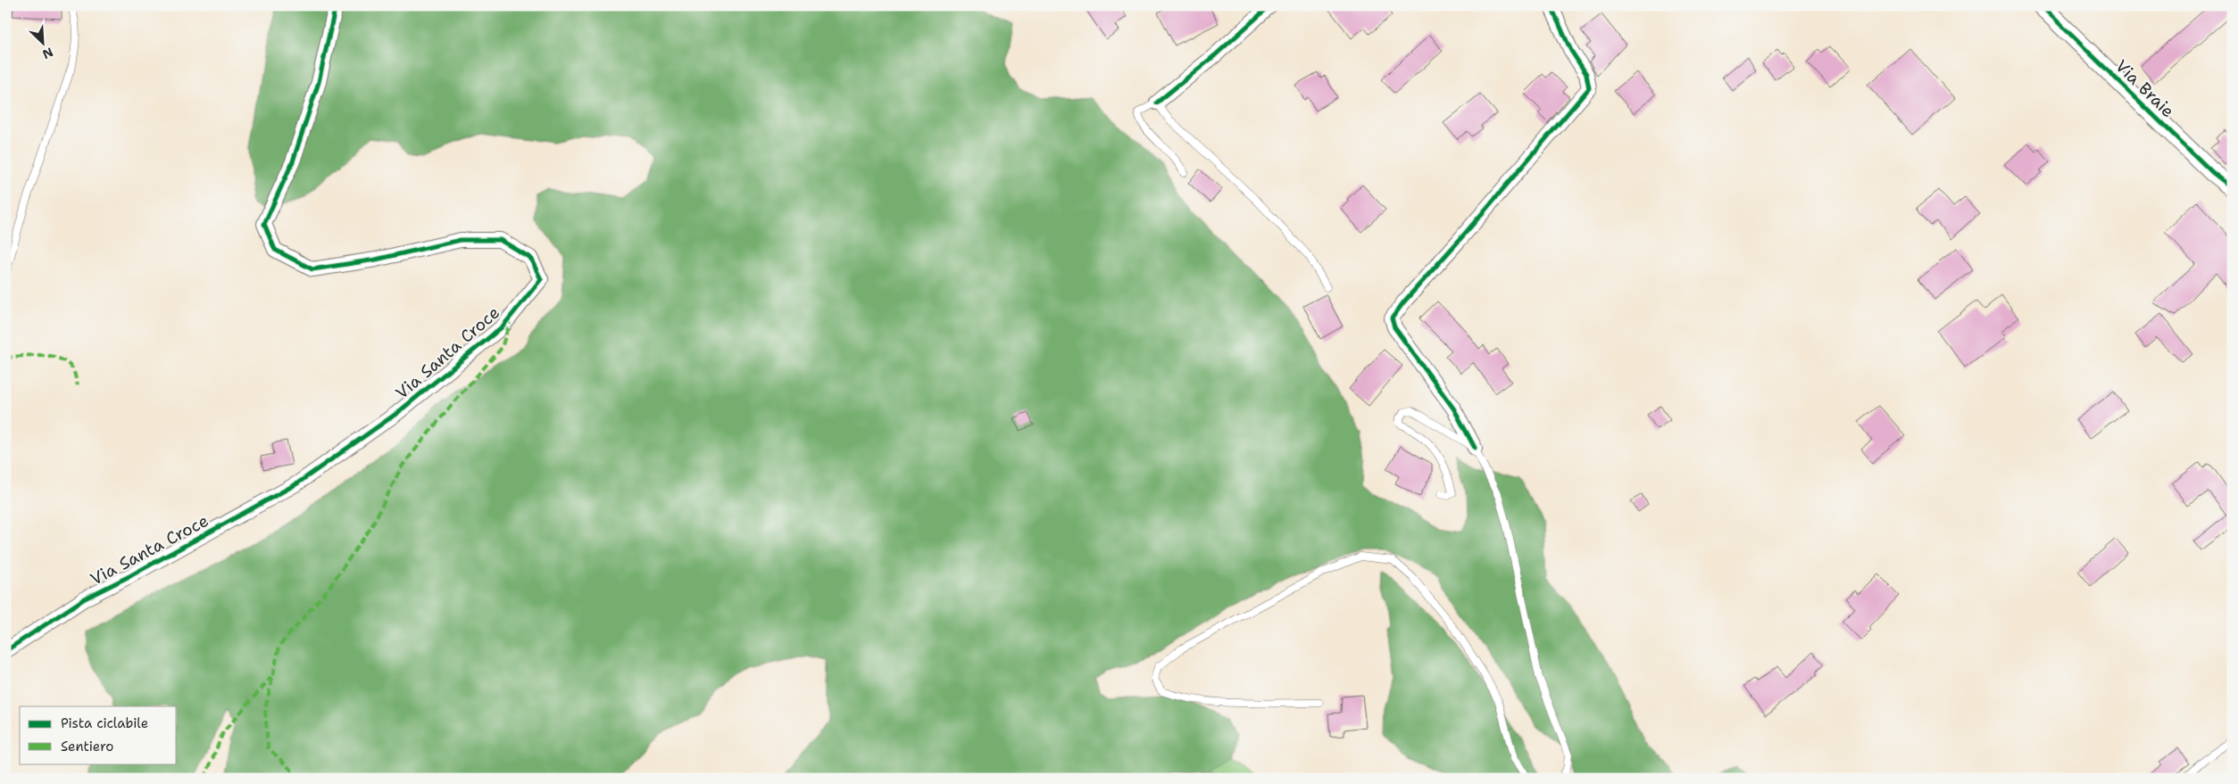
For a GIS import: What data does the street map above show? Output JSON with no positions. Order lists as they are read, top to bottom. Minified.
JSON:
{"streets":{"street":["Via Braie","Via Santa Croce"]},"legend":["Pista ciclabile","Sentiero"],"north":"bottom right"}
